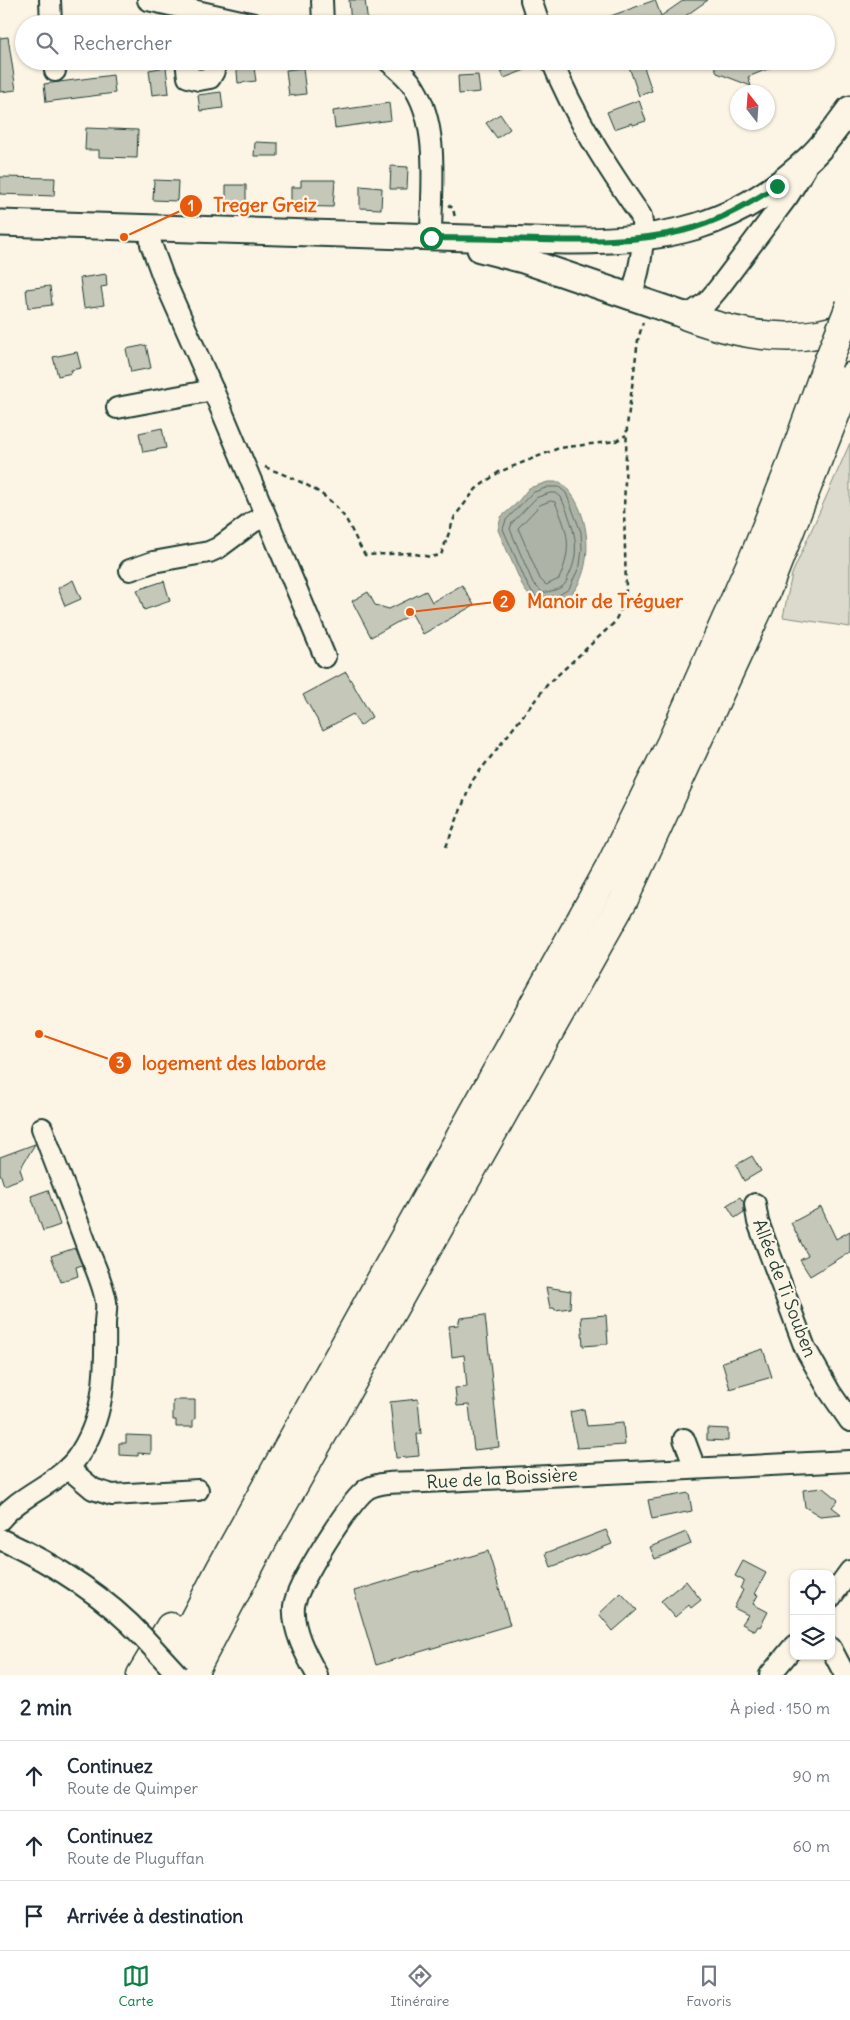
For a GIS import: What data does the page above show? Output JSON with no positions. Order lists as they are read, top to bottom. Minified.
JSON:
{"streets":{"street":["Allée de Ti Souben","Rue de la Boissière"]},"places":["Treger Greiz","Manoir de Tréguer","logement des laborde"],"north":"top","page":{"search":"Rechercher","heading":["2 min","À pied · 150 m"],"list":[["Continuez","Route de Quimper","90 m"],["Continuez","Route de Pluguffan","60 m"],"Arrivée à destination"],"nav":["Carte","Itinéraire","Favoris"]}}
